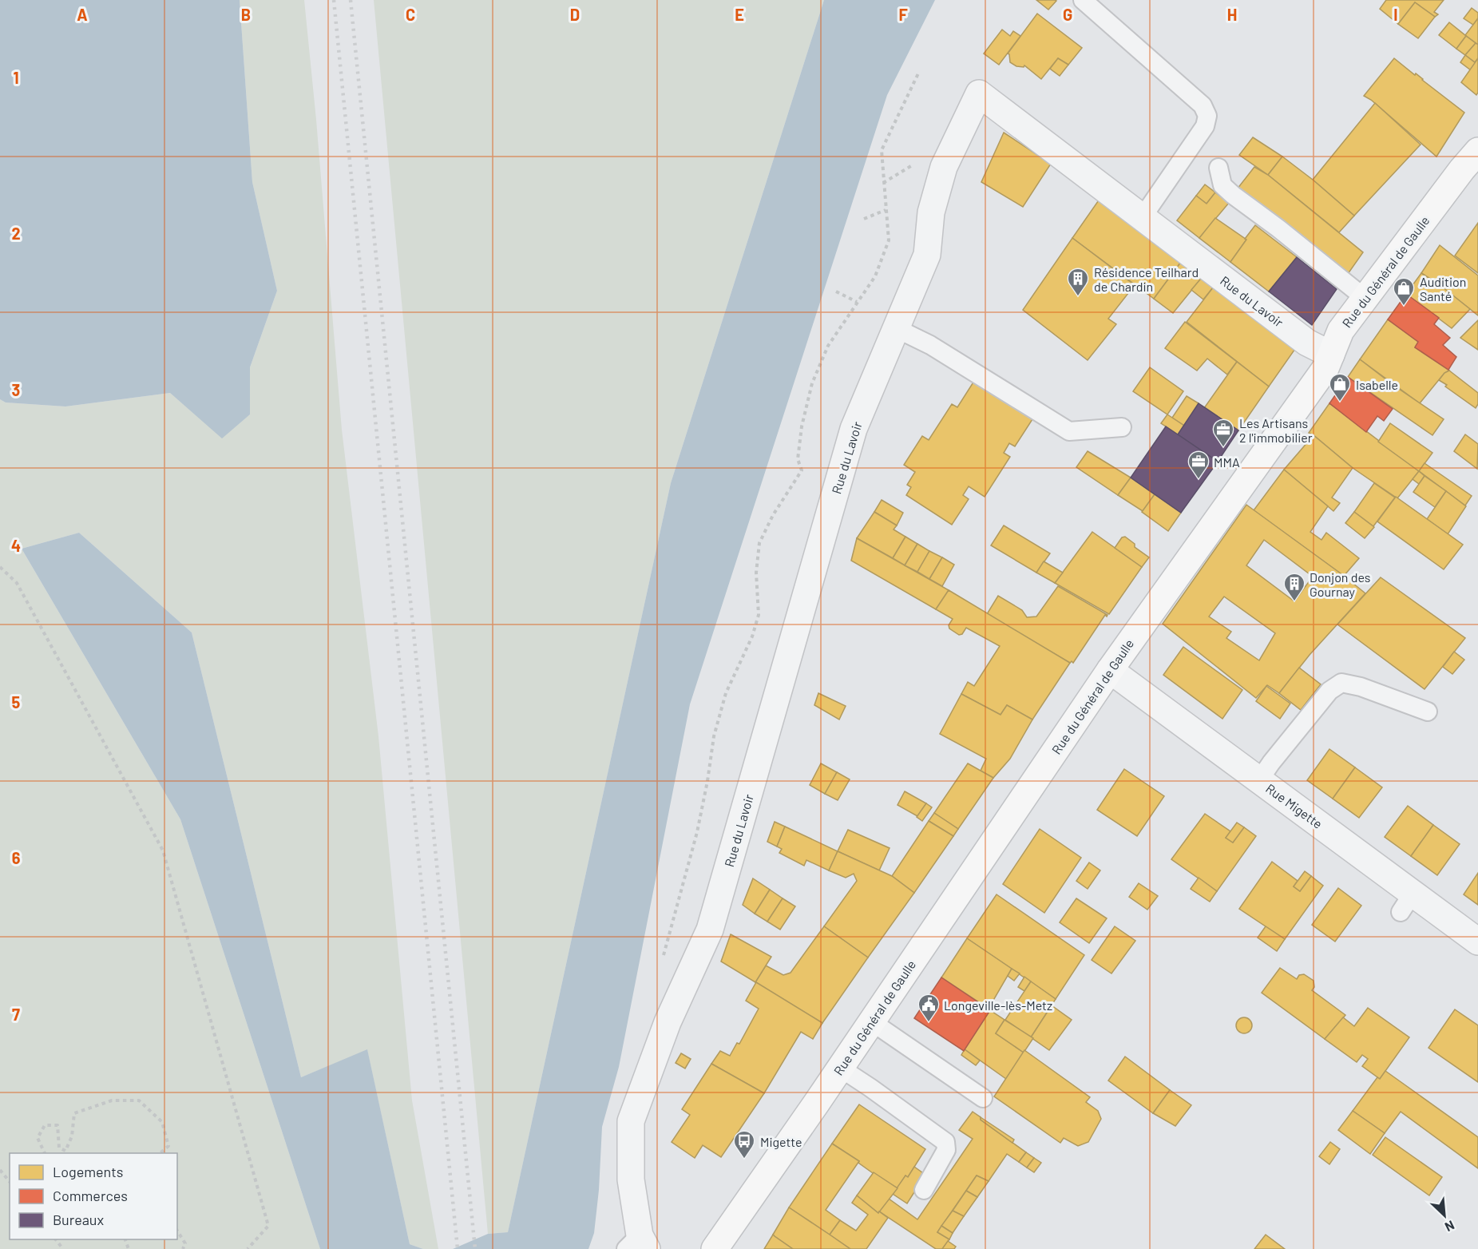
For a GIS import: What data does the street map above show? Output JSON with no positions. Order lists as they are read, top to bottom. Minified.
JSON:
{"streets":{"main road":["Rue du Général de Gaulle"],"street":["Rue du Lavoir","Rue Migette"]},"crossings":[["Rue du Général de Gaulle","Rue du Lavoir"],["Rue du Général de Gaulle","Rue Migette"]],"places":{"building":["Résidence Teilhard de Chardin","Donjon des Gournay"],"shop":["Audition Santé","Isabelle"],"office":["Les Artisans 2 l'immobilier","MMA"],"public building":["Longeville-lès-Metz"],"bus stop":["Migette"]},"legend":["Logements","Commerces","Bureaux"],"north":"bottom right","grid":{"columns":["A","B","C","D","E","F","G","H","I"],"rows":["1","2","3","4","5","6","7"]}}
